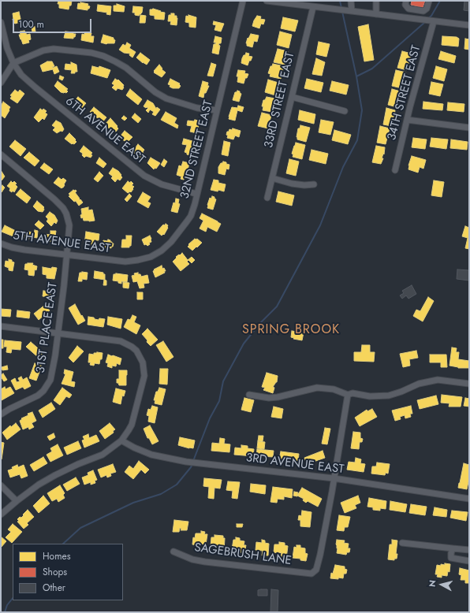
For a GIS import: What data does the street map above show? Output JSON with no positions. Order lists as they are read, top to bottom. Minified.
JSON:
{"streets":{"street":["34TH STREET EAST","33RD STREET EAST","6TH AVENUE EAST","32ND STREET EAST","5TH AVENUE EAST","31ST PLACE EAST","3RD AVENUE EAST","SAGEBRUSH LANE"]},"crossings":[["6TH AVENUE EAST","32ND STREET EAST"],["32ND STREET EAST","5TH AVENUE EAST"],["5TH AVENUE EAST","31ST PLACE EAST"],["3RD AVENUE EAST","SAGEBRUSH LANE"]],"districts":["SPRING BROOK"],"legend":["Homes","Shops","Other"],"scale_bar":"100 m","north":"left"}
